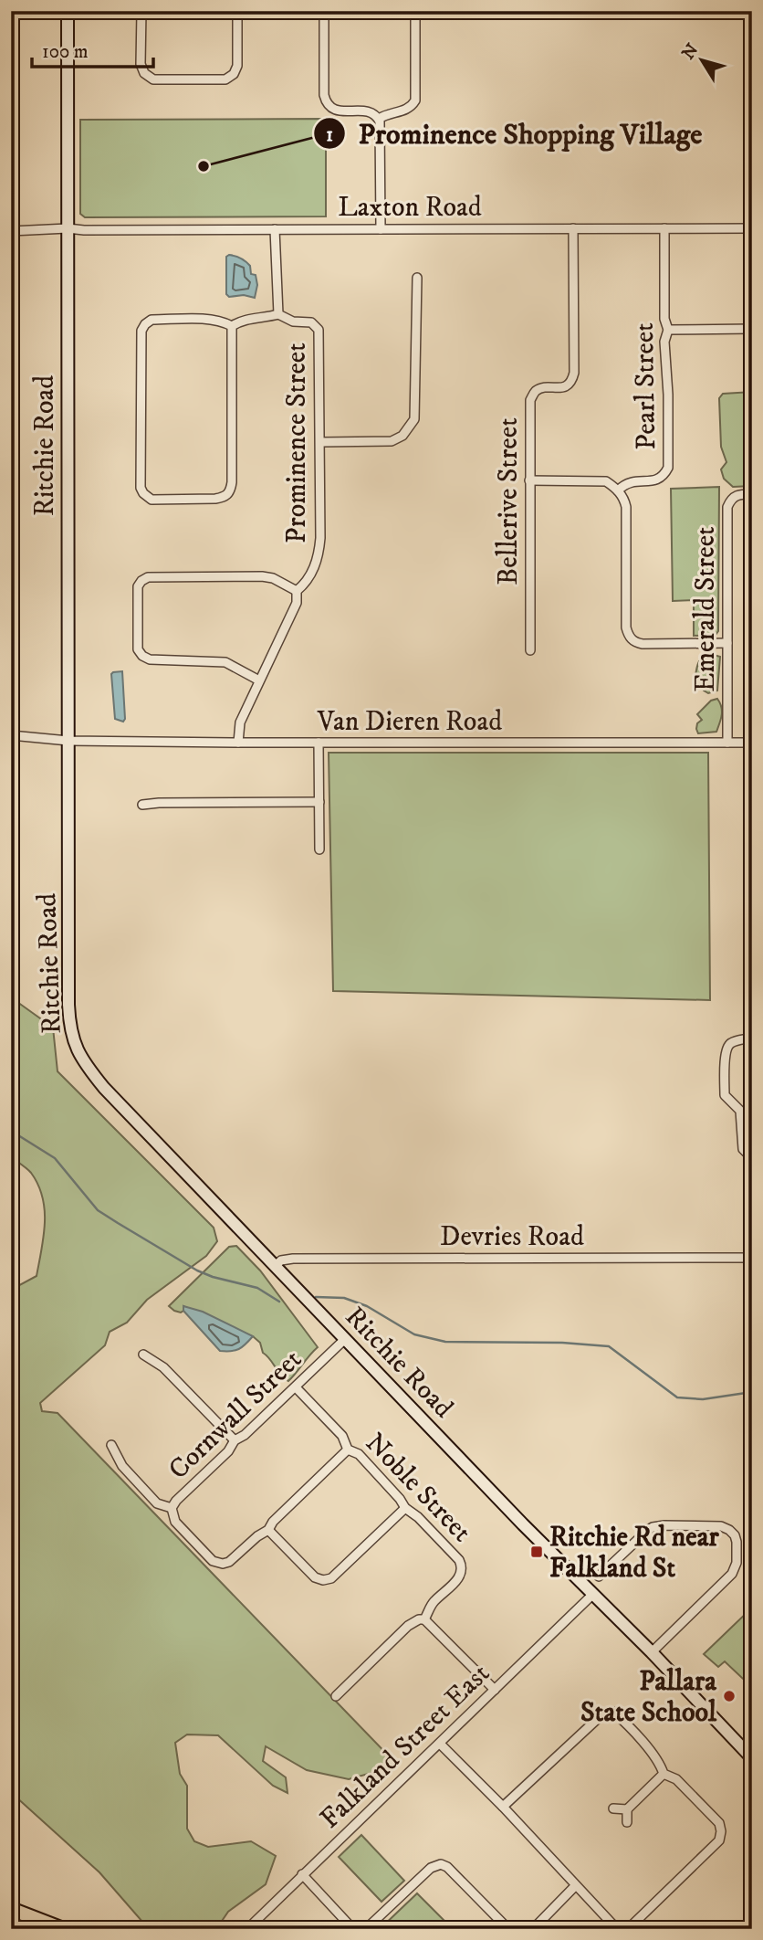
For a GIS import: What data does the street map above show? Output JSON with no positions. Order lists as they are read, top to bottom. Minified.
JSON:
{"streets":{"street":["Laxton Road","Pearl Street","Prominence Street","Ritchie Road","Bellerive Street","Emerald Street","Van Dieren Road","Devries Road","Cornwall Street","Noble Street","Falkland Street East"]},"crossings":[["Laxton Road","Pearl Street"],["Laxton Road","Prominence Street"],["Laxton Road","Ritchie Road"],["Laxton Road","Bellerive Street"],["Pearl Street","Bellerive Street"],["Prominence Street","Van Dieren Road"],["Ritchie Road","Van Dieren Road"],["Ritchie Road","Devries Road"],["Ritchie Road","Cornwall Street"],["Ritchie Road","Falkland Street East"],["Emerald Street","Van Dieren Road"],["Cornwall Street","Noble Street"]],"places":{"other":["Prominence Shopping Village","Pallara State School"],"transit":["Ritchie Rd near Falkland St"]},"scale_bar":"100 m","north":"top left"}
